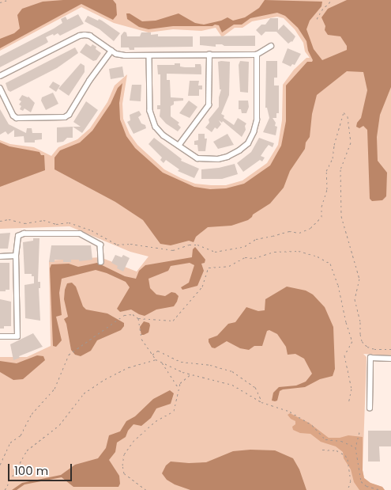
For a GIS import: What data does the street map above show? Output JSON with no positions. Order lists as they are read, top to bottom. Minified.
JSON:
{"scale_bar":"100 m"}
